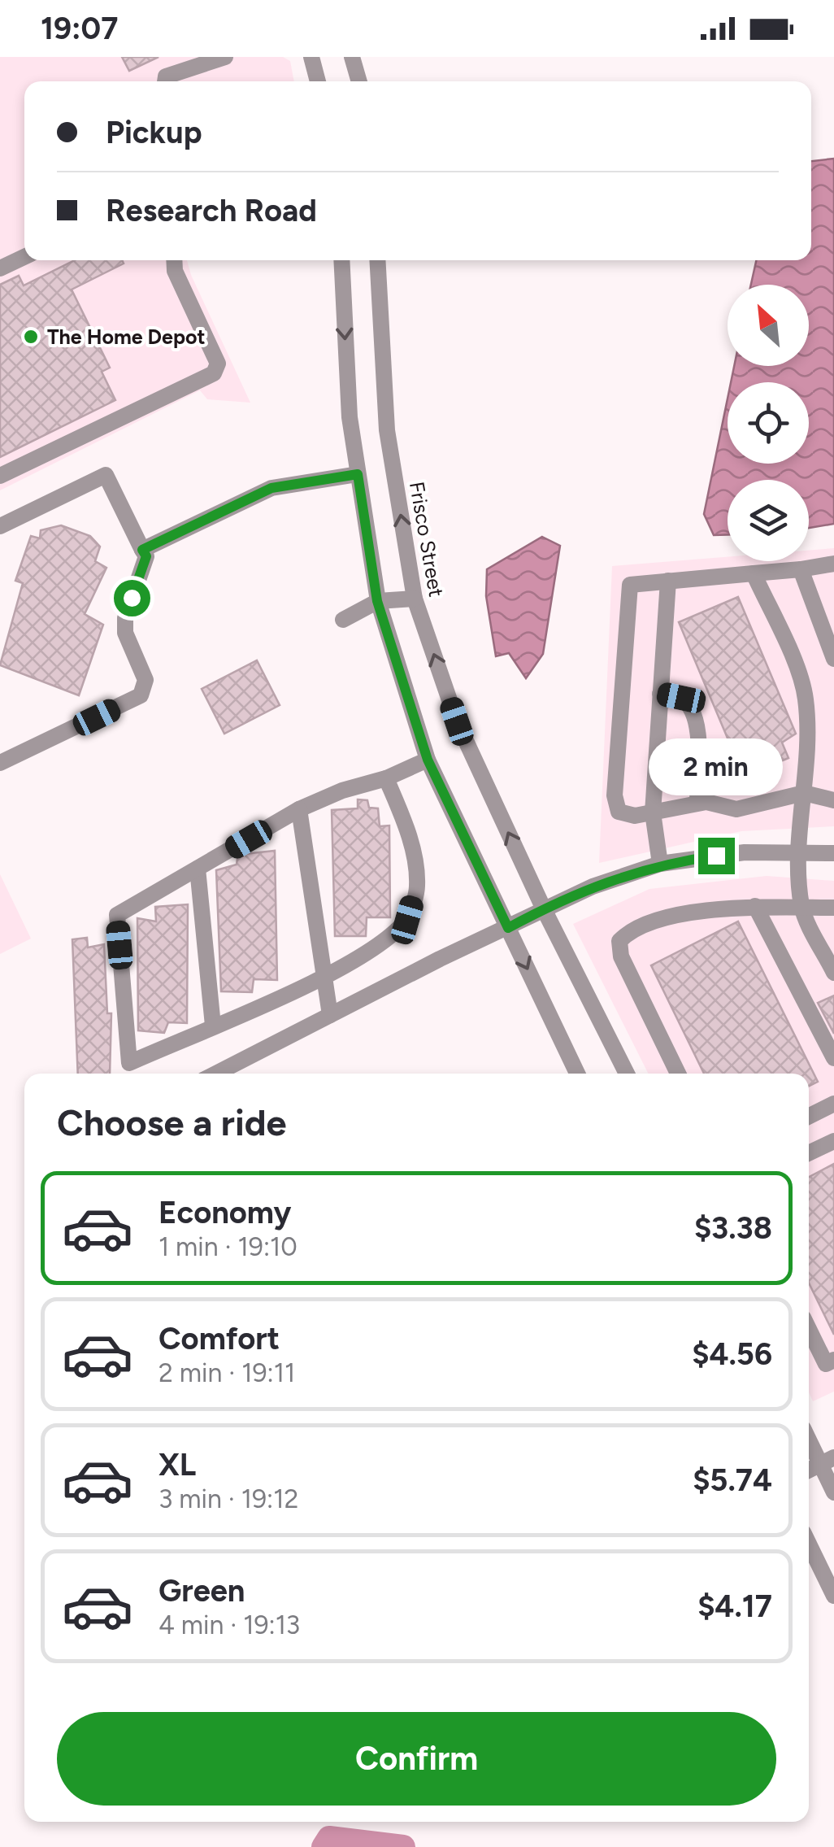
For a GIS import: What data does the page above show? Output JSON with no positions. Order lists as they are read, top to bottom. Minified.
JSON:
{"streets":{"street":["Frisco Street"]},"places":["The Home Depot"],"north":"top left","page":{"status":"19:07","banner":["Pickup","Research Road"],"bubble":"2 min","heading":"Choose a ride","list":[{"name":"Economy","note":"1 min · 19:10","value":"$3.38"},{"name":"Comfort","note":"2 min · 19:11","value":"$4.56"},{"name":"XL","note":"3 min · 19:12","value":"$5.74"},{"name":"Green","note":"4 min · 19:13","value":"$4.17"}],"buttons":"Confirm"}}
